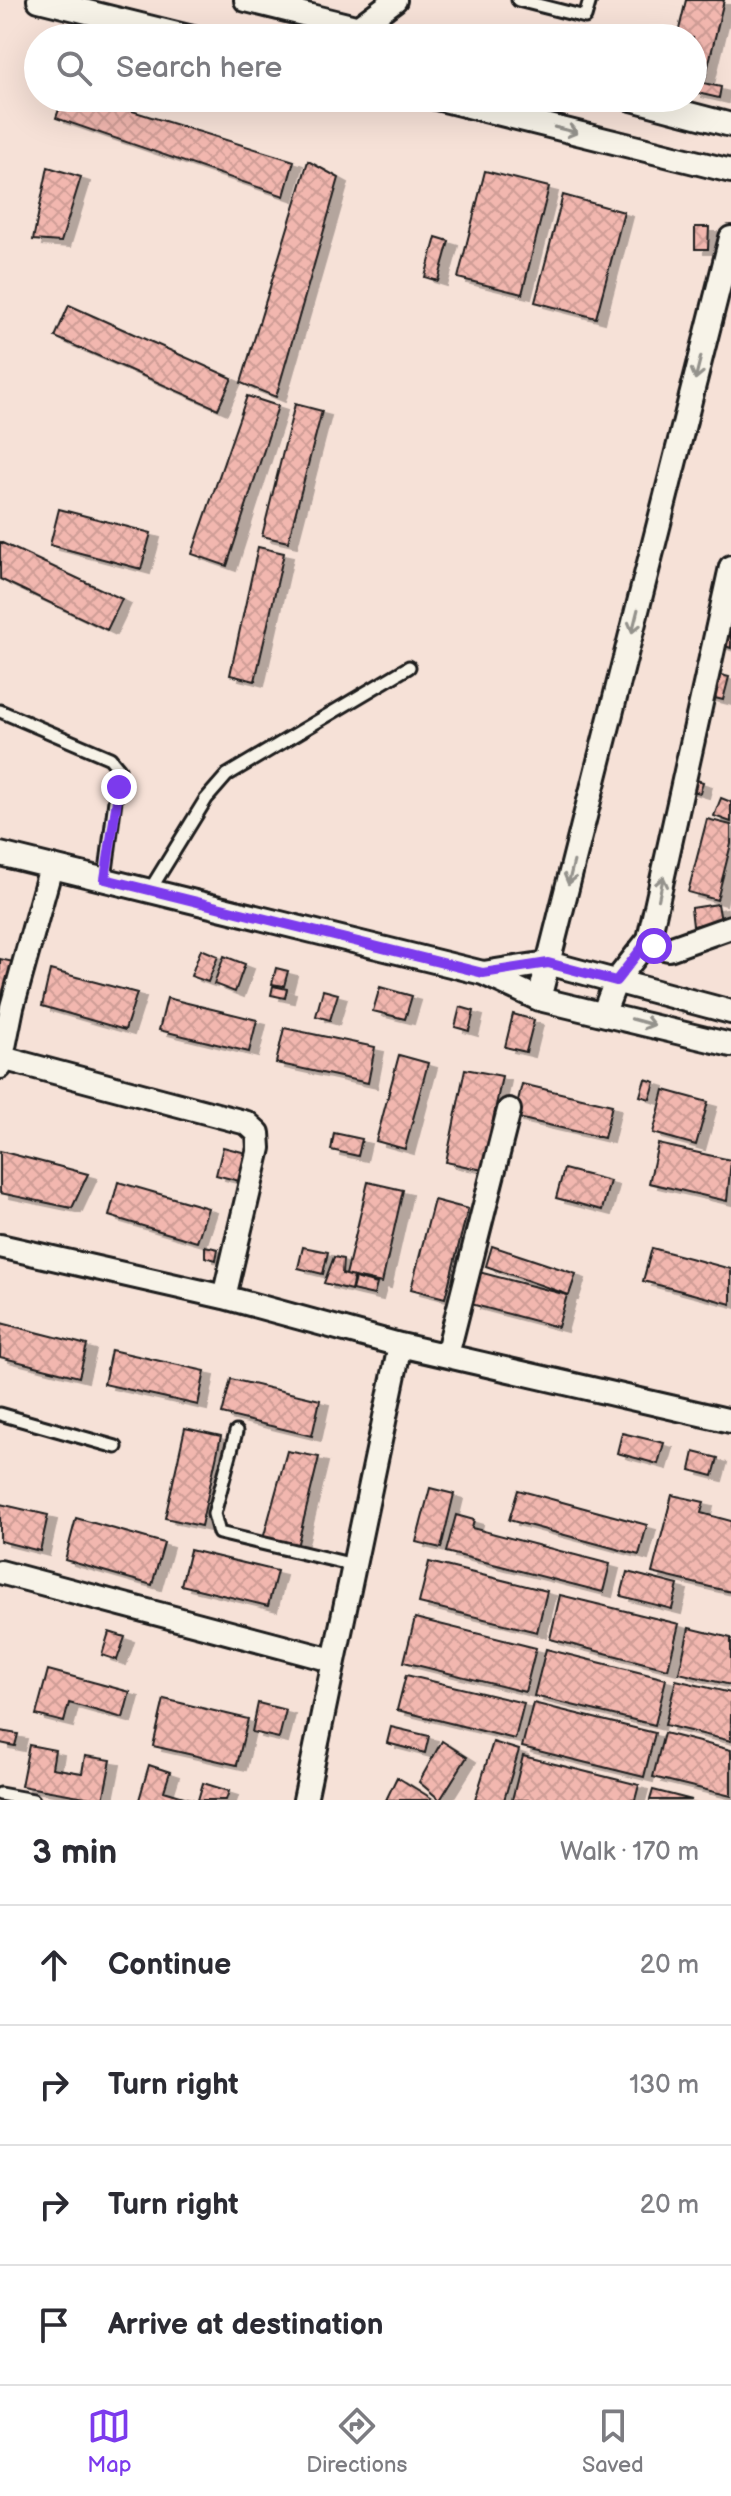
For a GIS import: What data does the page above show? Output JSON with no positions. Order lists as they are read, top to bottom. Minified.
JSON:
{"page":{"search":"Search here","heading":["3 min","Walk · 170 m"],"list":[["Continue","20 m"],["Turn right","130 m"],["Turn right","20 m"],"Arrive at destination"],"nav":["Map","Directions","Saved"]}}
